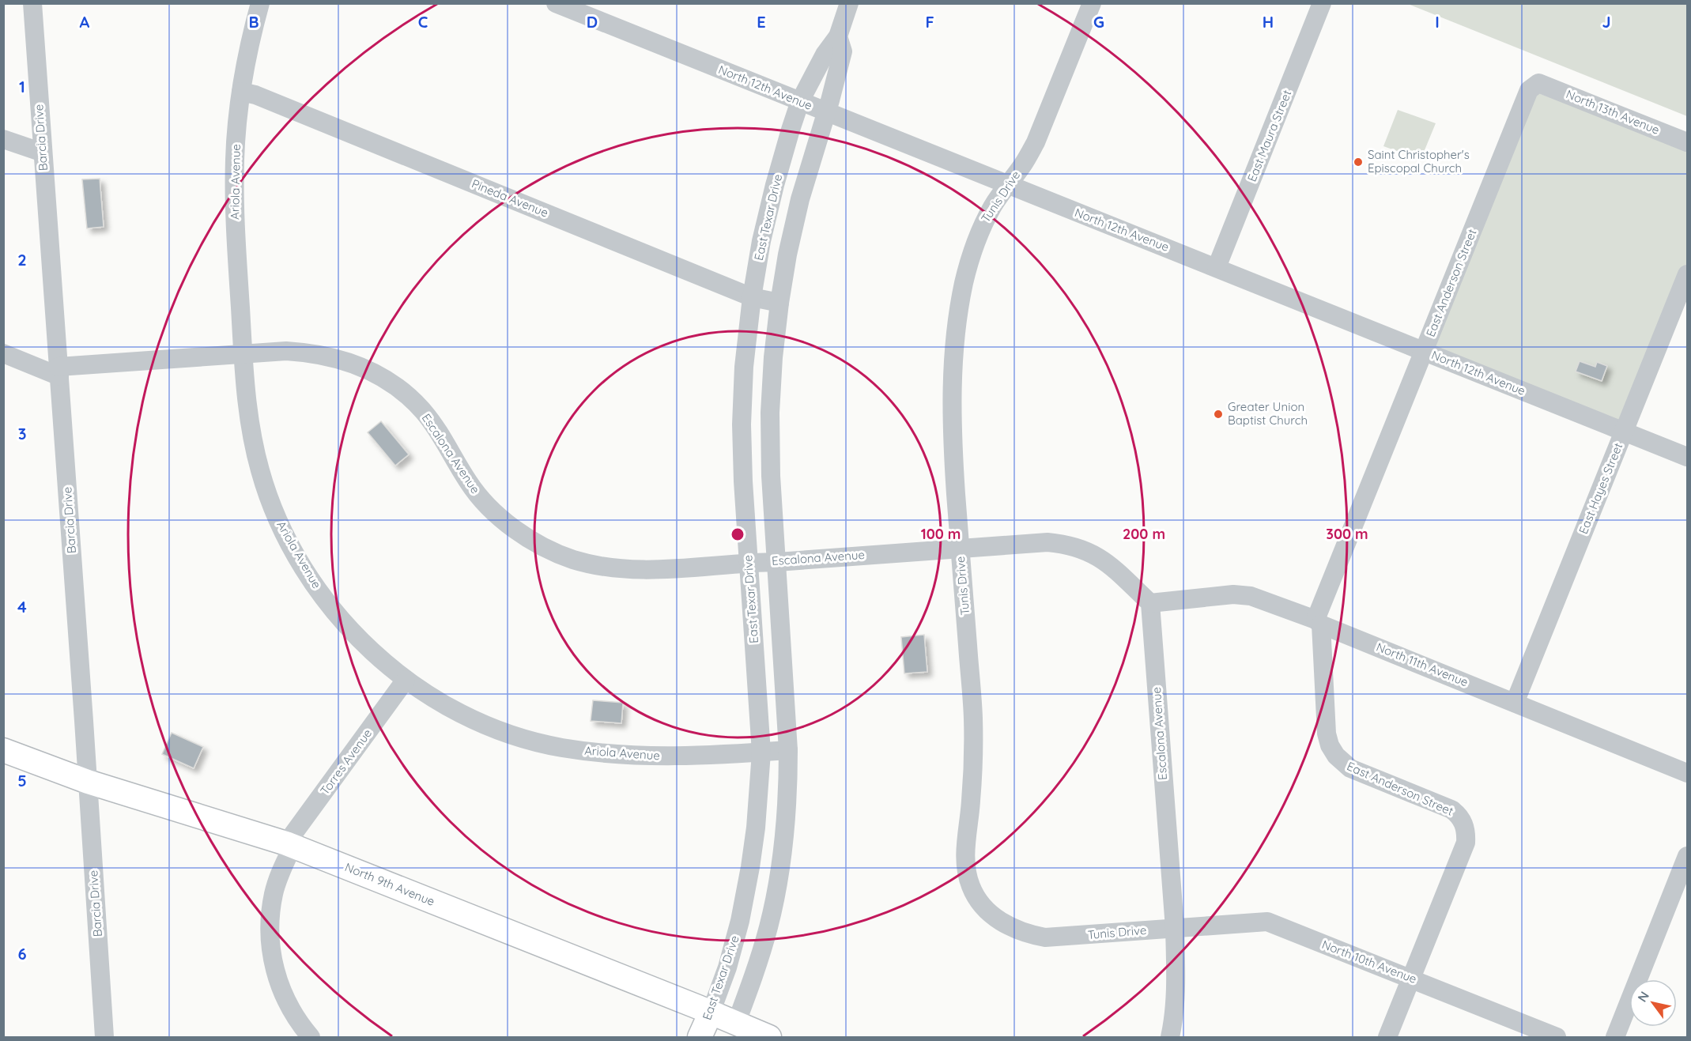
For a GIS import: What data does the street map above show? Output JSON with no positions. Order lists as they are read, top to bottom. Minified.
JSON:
{"streets":{"main road":["East Texar Drive","North 9th Avenue"],"street":["North 12th Avenue","North 13th Avenue","East Maura Street","Barcia Drive","Ariola Avenue","Tunis Drive","Pineda Avenue","East Anderson Street","Escalona Avenue","East Hayes Street","North 11th Avenue","Torres Avenue","North 10th Avenue"]},"crossings":[["North 12th Avenue","East Maura Street"],["North 12th Avenue","Tunis Drive"],["North 12th Avenue","East Texar Drive"],["North 12th Avenue","East Anderson Street"],["North 12th Avenue","East Hayes Street"],["North 13th Avenue","East Anderson Street"],["Barcia Drive","Escalona Avenue"],["Barcia Drive","North 9th Avenue"],["Ariola Avenue","Pineda Avenue"],["Ariola Avenue","East Texar Drive"],["Ariola Avenue","Escalona Avenue"],["Ariola Avenue","Torres Avenue"],["Tunis Drive","Escalona Avenue"],["Tunis Drive","North 10th Avenue"],["Pineda Avenue","East Texar Drive"],["East Texar Drive","Escalona Avenue"],["East Texar Drive","North 9th Avenue"],["East Anderson Street","North 11th Avenue"],["East Anderson Street","North 10th Avenue"],["Escalona Avenue","North 11th Avenue"],["Escalona Avenue","North 10th Avenue"],["East Hayes Street","North 11th Avenue"],["Torres Avenue","North 9th Avenue"]],"places":["Saint Christopher's Episcopal Church","Greater Union Baptist Church"],"north":"top left","grid":{"columns":["A","B","C","D","E","F","G","H","I","J"],"rows":["1","2","3","4","5","6"]},"rings":["100 m","200 m","300 m"]}
